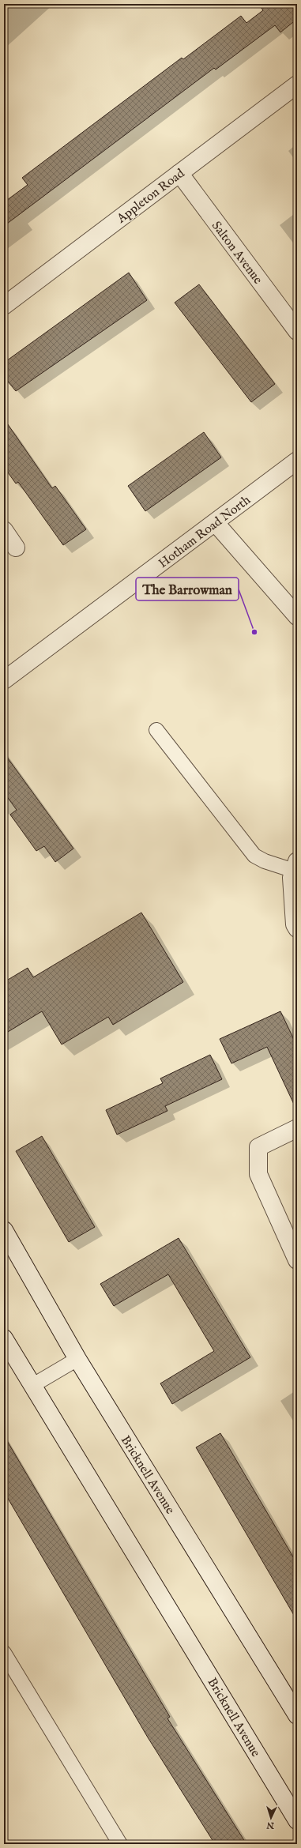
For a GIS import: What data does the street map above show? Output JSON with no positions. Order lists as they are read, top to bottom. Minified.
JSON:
{"streets":{"street":["Appleton Road","Salton Avenue","Hotham Road North","Bricknell Avenue"]},"crossings":[["Appleton Road","Salton Avenue"]],"places":["The Barrowman"],"north":"bottom"}
